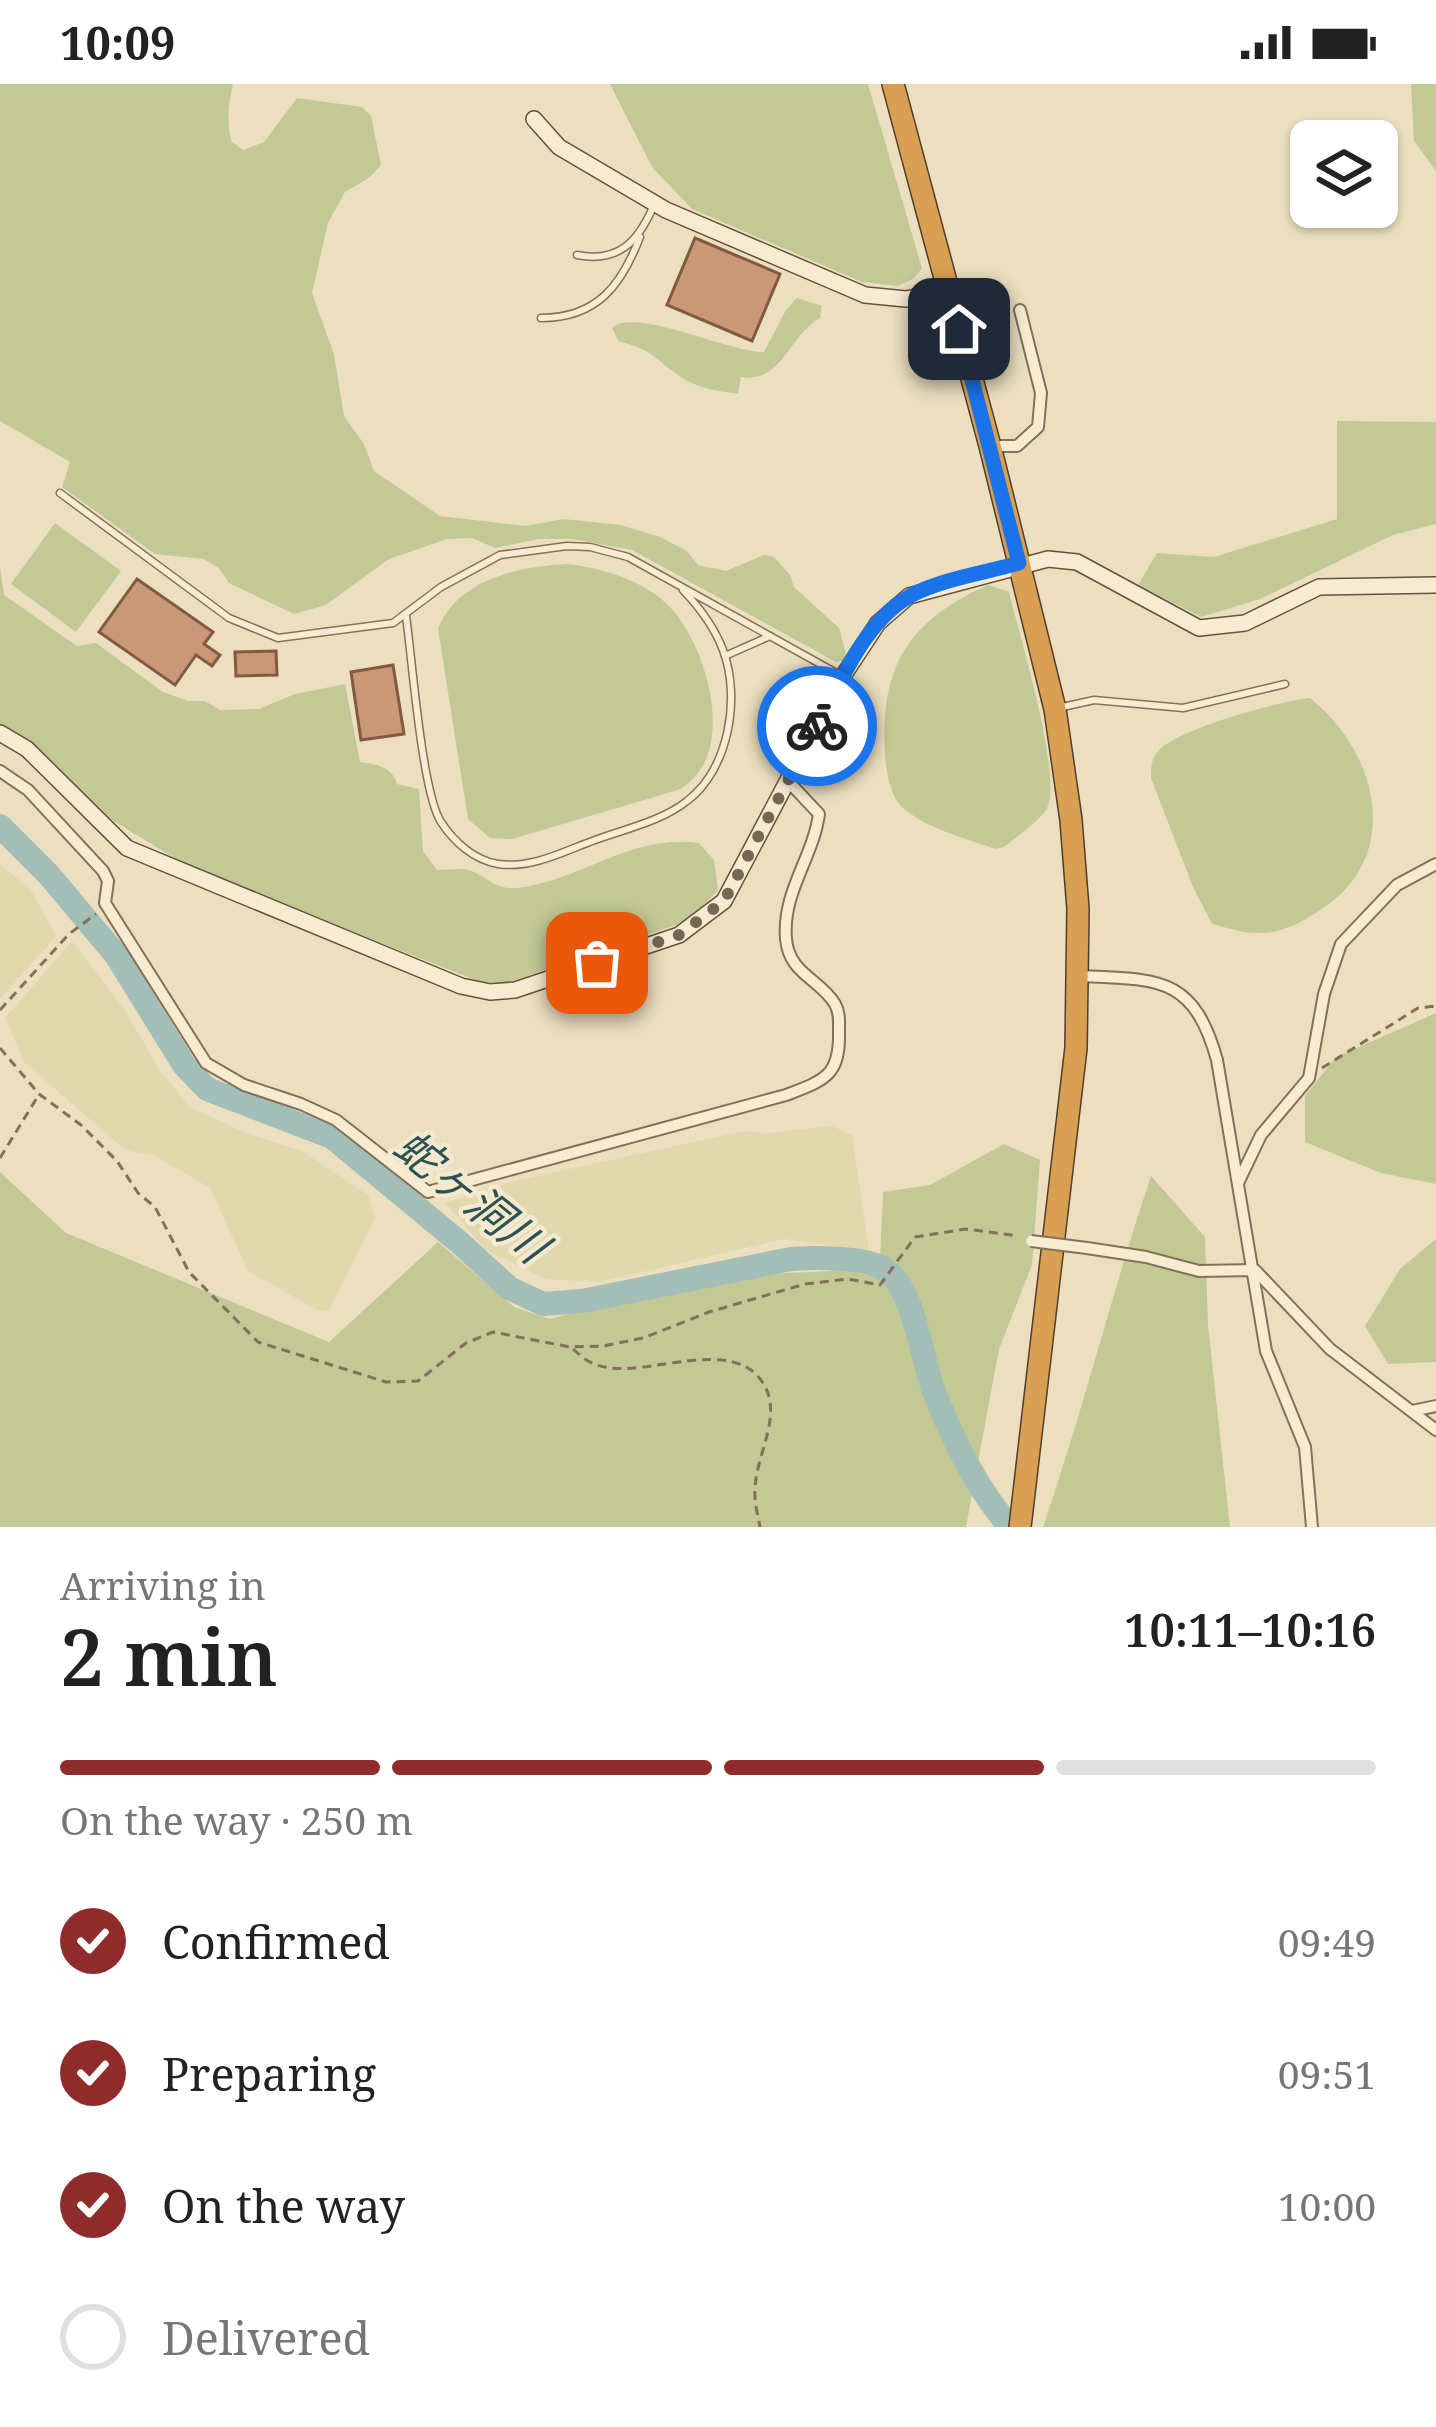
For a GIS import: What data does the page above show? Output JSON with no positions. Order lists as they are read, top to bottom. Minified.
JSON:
{"water":["蛇ヶ洞川"],"page":{"status":"10:09","heading":["2 min","Arriving in","10:11–10:16"],"bar":"On the way · 250 m","list":[["Confirmed","09:49"],["Preparing","09:51"],["On the way","10:00"],"Delivered"]}}
